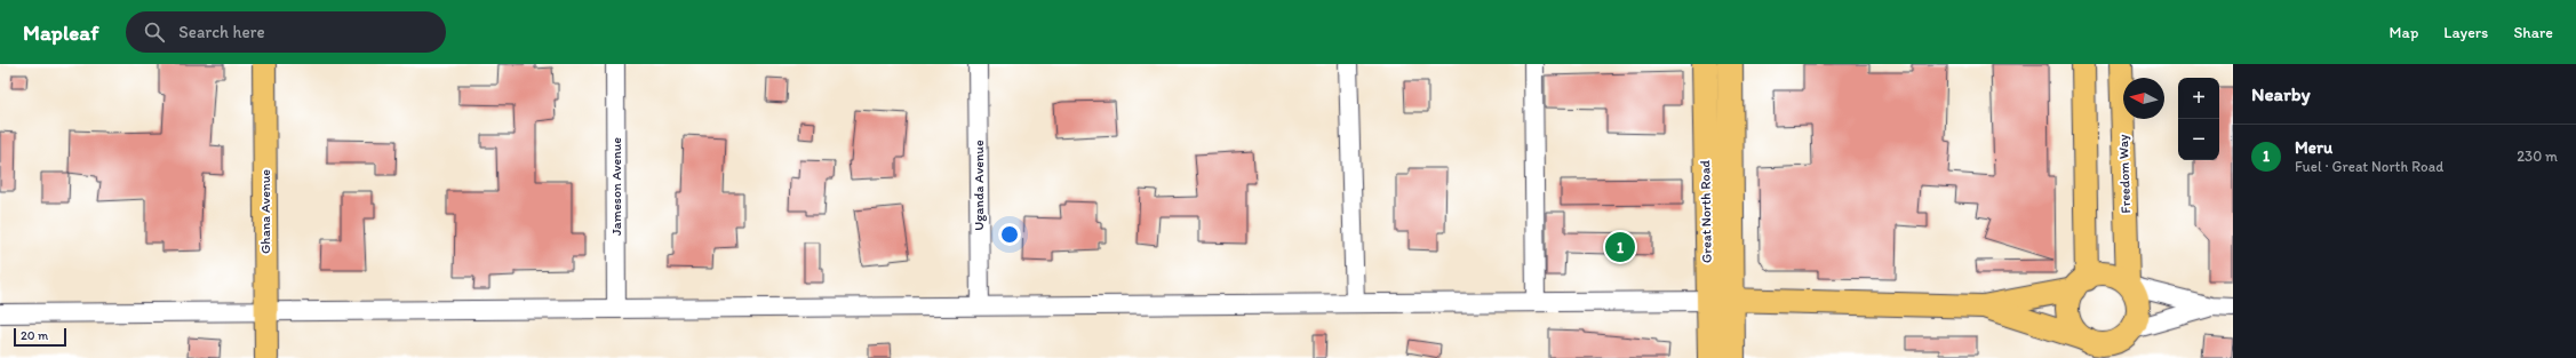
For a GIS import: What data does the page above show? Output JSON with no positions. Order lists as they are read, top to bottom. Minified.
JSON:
{"streets":{"highway":["Great North Road"],"main road":["Freedom Way","Ghana Avenue"],"street":["Uganda Avenue","Jameson Avenue"]},"scale_bar":"20 m","north":"left","page":{"header":"Mapleaf","search":"Search here","nav":["Map","Layers","Share"],"heading":"Nearby","map_buttons":["+","−"],"list":[{"mark":"1","name":"Meru","note":"Fuel · Great North Road","value":"230 m"}],"pins":"1","scale":"20 m"}}
